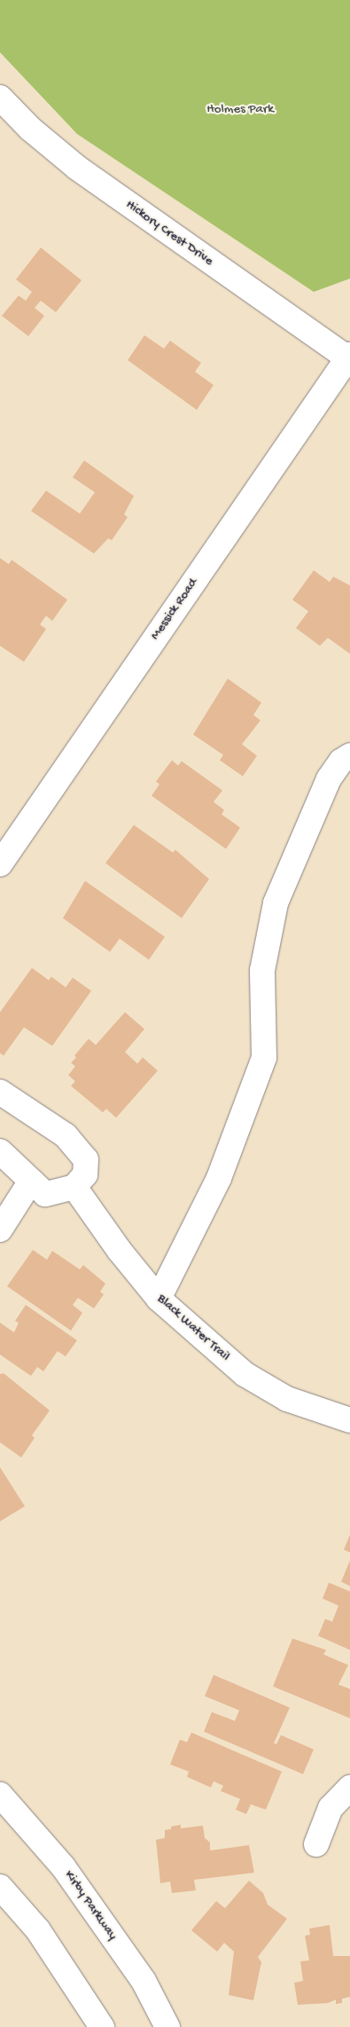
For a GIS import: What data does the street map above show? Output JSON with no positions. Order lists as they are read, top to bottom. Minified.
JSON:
{"streets":{"street":["Hickory Crest Drive","Messick Road","Black Water Trail","Kirby Parkway"]},"crossings":[["Hickory Crest Drive","Messick Road"]],"parks":["Holmes Park"]}
